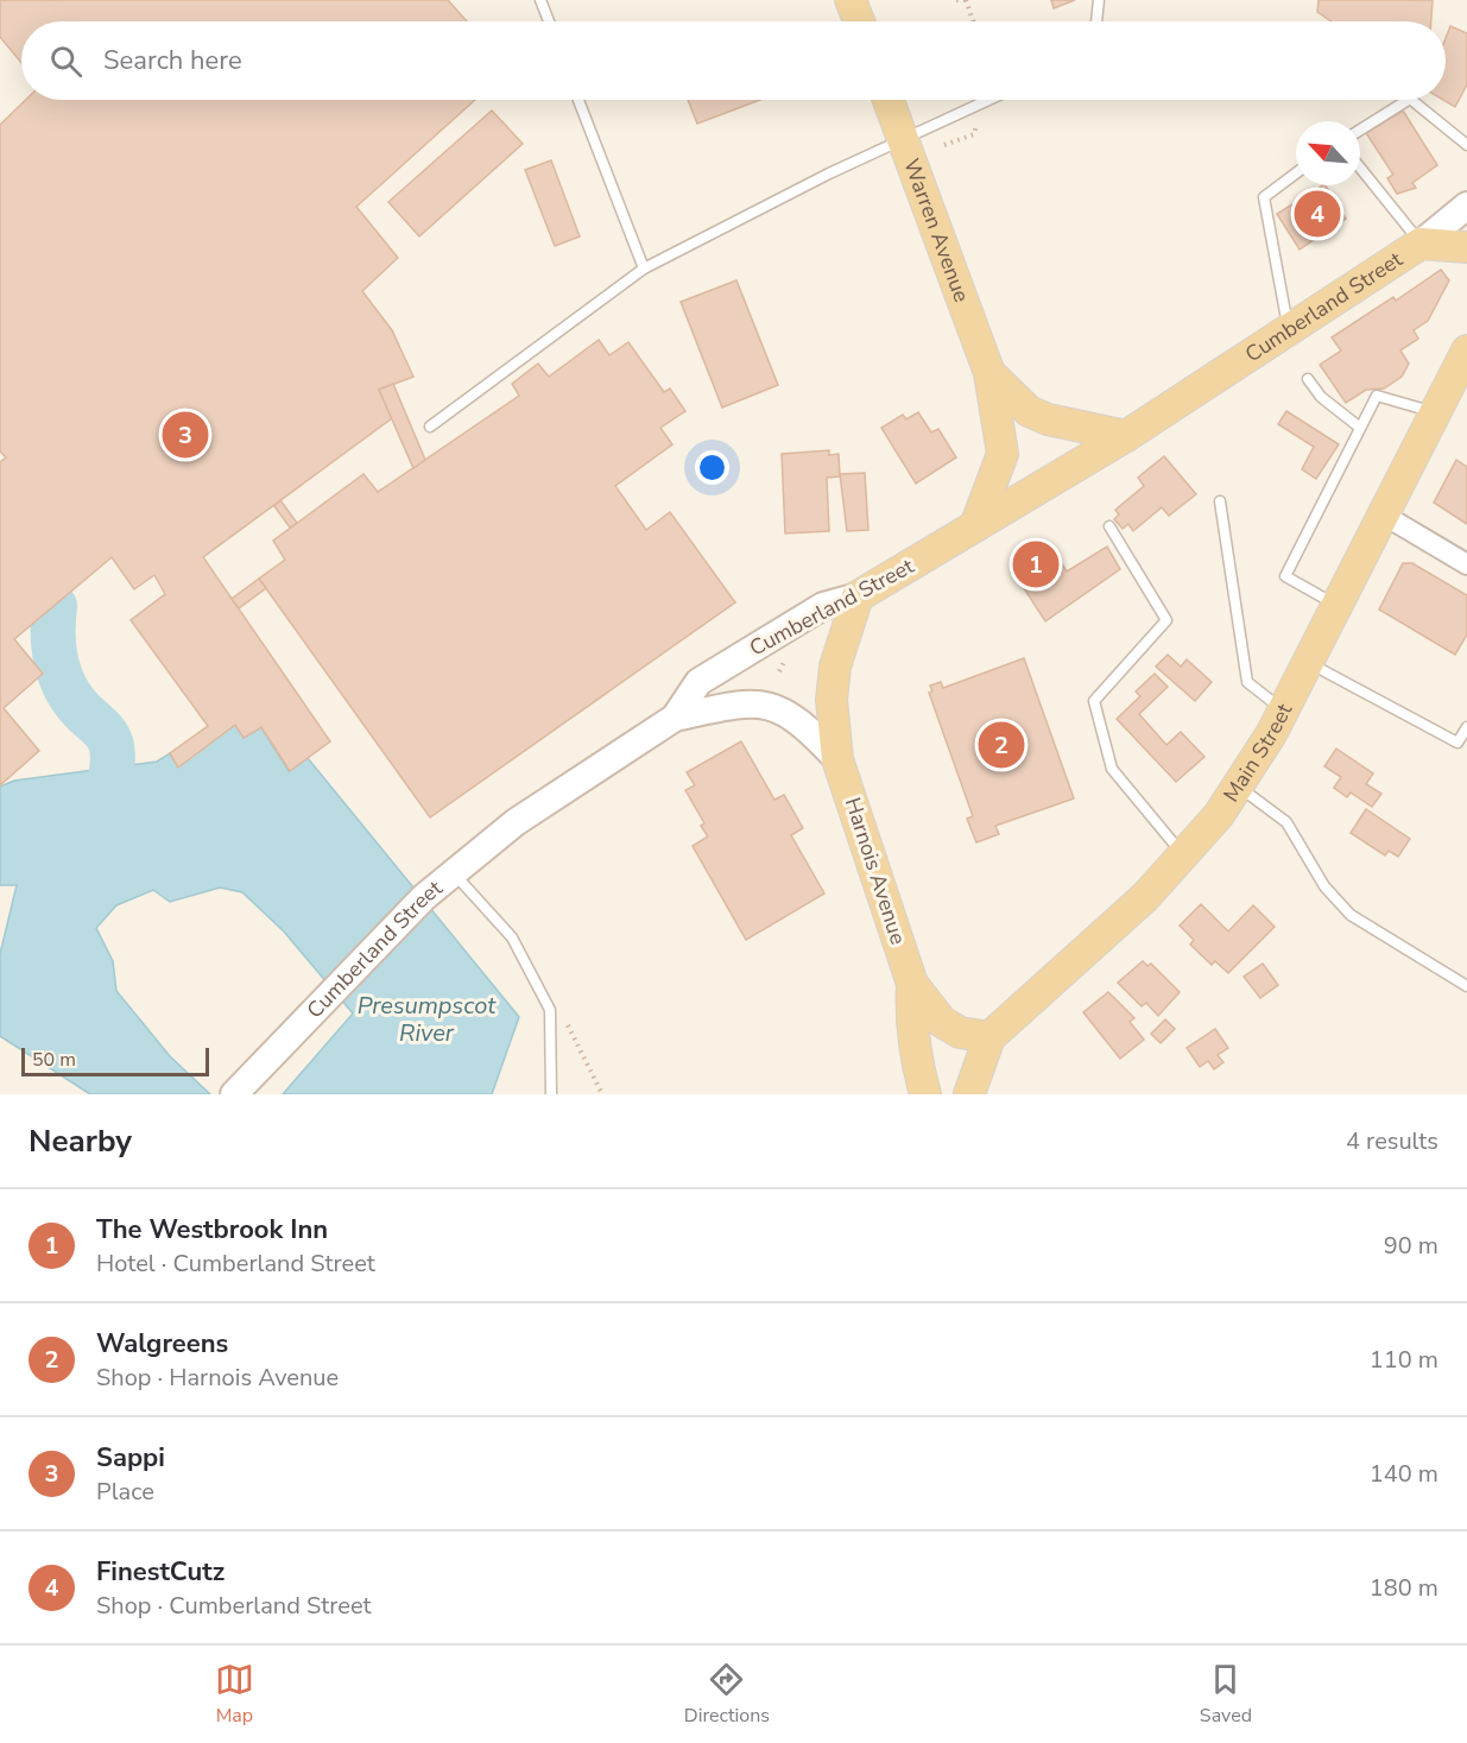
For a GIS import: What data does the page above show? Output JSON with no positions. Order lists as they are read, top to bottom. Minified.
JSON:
{"streets":{"main road":["Warren Avenue","Cumberland Street","Main Street","Harnois Avenue"]},"crossings":[["Warren Avenue","Cumberland Street"],["Cumberland Street","Harnois Avenue"],["Main Street","Harnois Avenue"]],"water":["Presumpscot River"],"scale_bar":"50 m","north":"top left","page":{"search":"Search here","pins":["4","3","1","2"],"scale":"50 m","heading":["Nearby","4 results"],"list":[{"mark":"1","name":"The Westbrook Inn","note":"Hotel · Cumberland Street","value":"90 m"},{"mark":"2","name":"Walgreens","note":"Shop · Harnois Avenue","value":"110 m"},{"mark":"3","name":"Sappi","note":"Place","value":"140 m"},{"mark":"4","name":"FinestCutz","note":"Shop · Cumberland Street","value":"180 m"}],"nav":["Map","Directions","Saved"]}}
